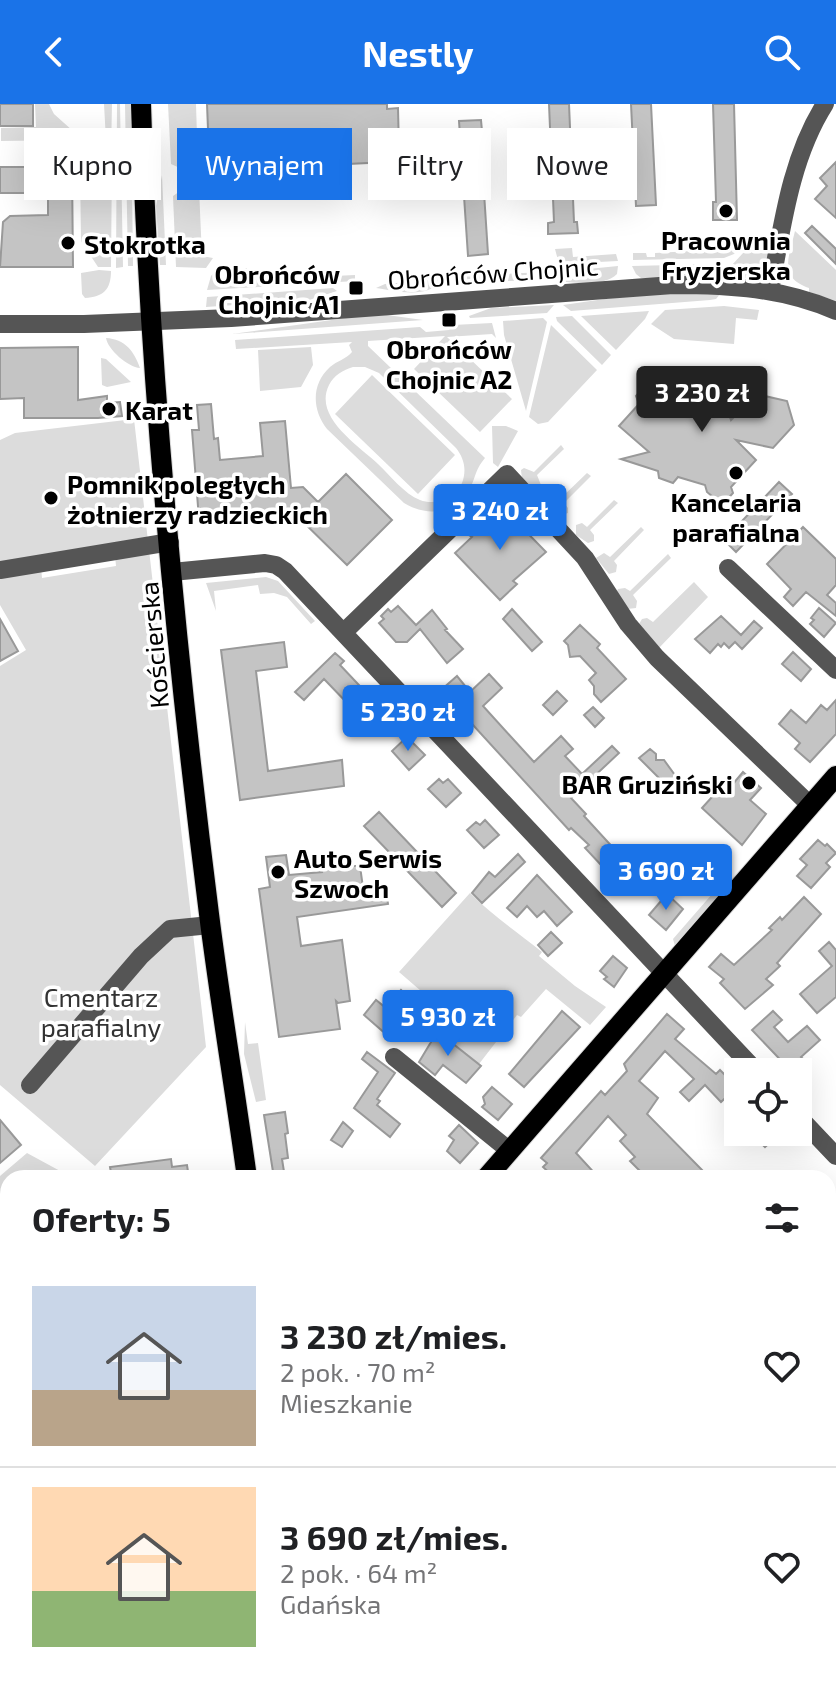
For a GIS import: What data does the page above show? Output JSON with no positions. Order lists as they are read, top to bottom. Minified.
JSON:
{"streets":{"main road":["Kościerska"],"street":["Obrońców Chojnic"]},"crossings":[["Obrońców Chojnic","Kościerska"]],"parks":["Cmentarz parafialny"],"places":{"other":["Pracownia Fryzjerska","Stokrotka","Karat","Kancelaria parafialna","Pomnik poległych żołnierzy radzieckich","BAR Gruziński","Auto Serwis Szwoch"],"transit":["Obrońców Chojnic A1","Obrońców Chojnic A2"]},"page":{"header":"Nestly","chip":["Kupno","Wynajem","Filtry","Nowe"],"price":["3 230 zł","3 240 zł","5 230 zł","3 690 zł","5 930 zł"],"heading":"Oferty: 5","list":[{"name":"3 230 zł/mies.","note":"2 pok. · 70 m² · Mieszkanie"},{"name":"3 690 zł/mies.","note":"2 pok. · 64 m² · Gdańska"}]}}
